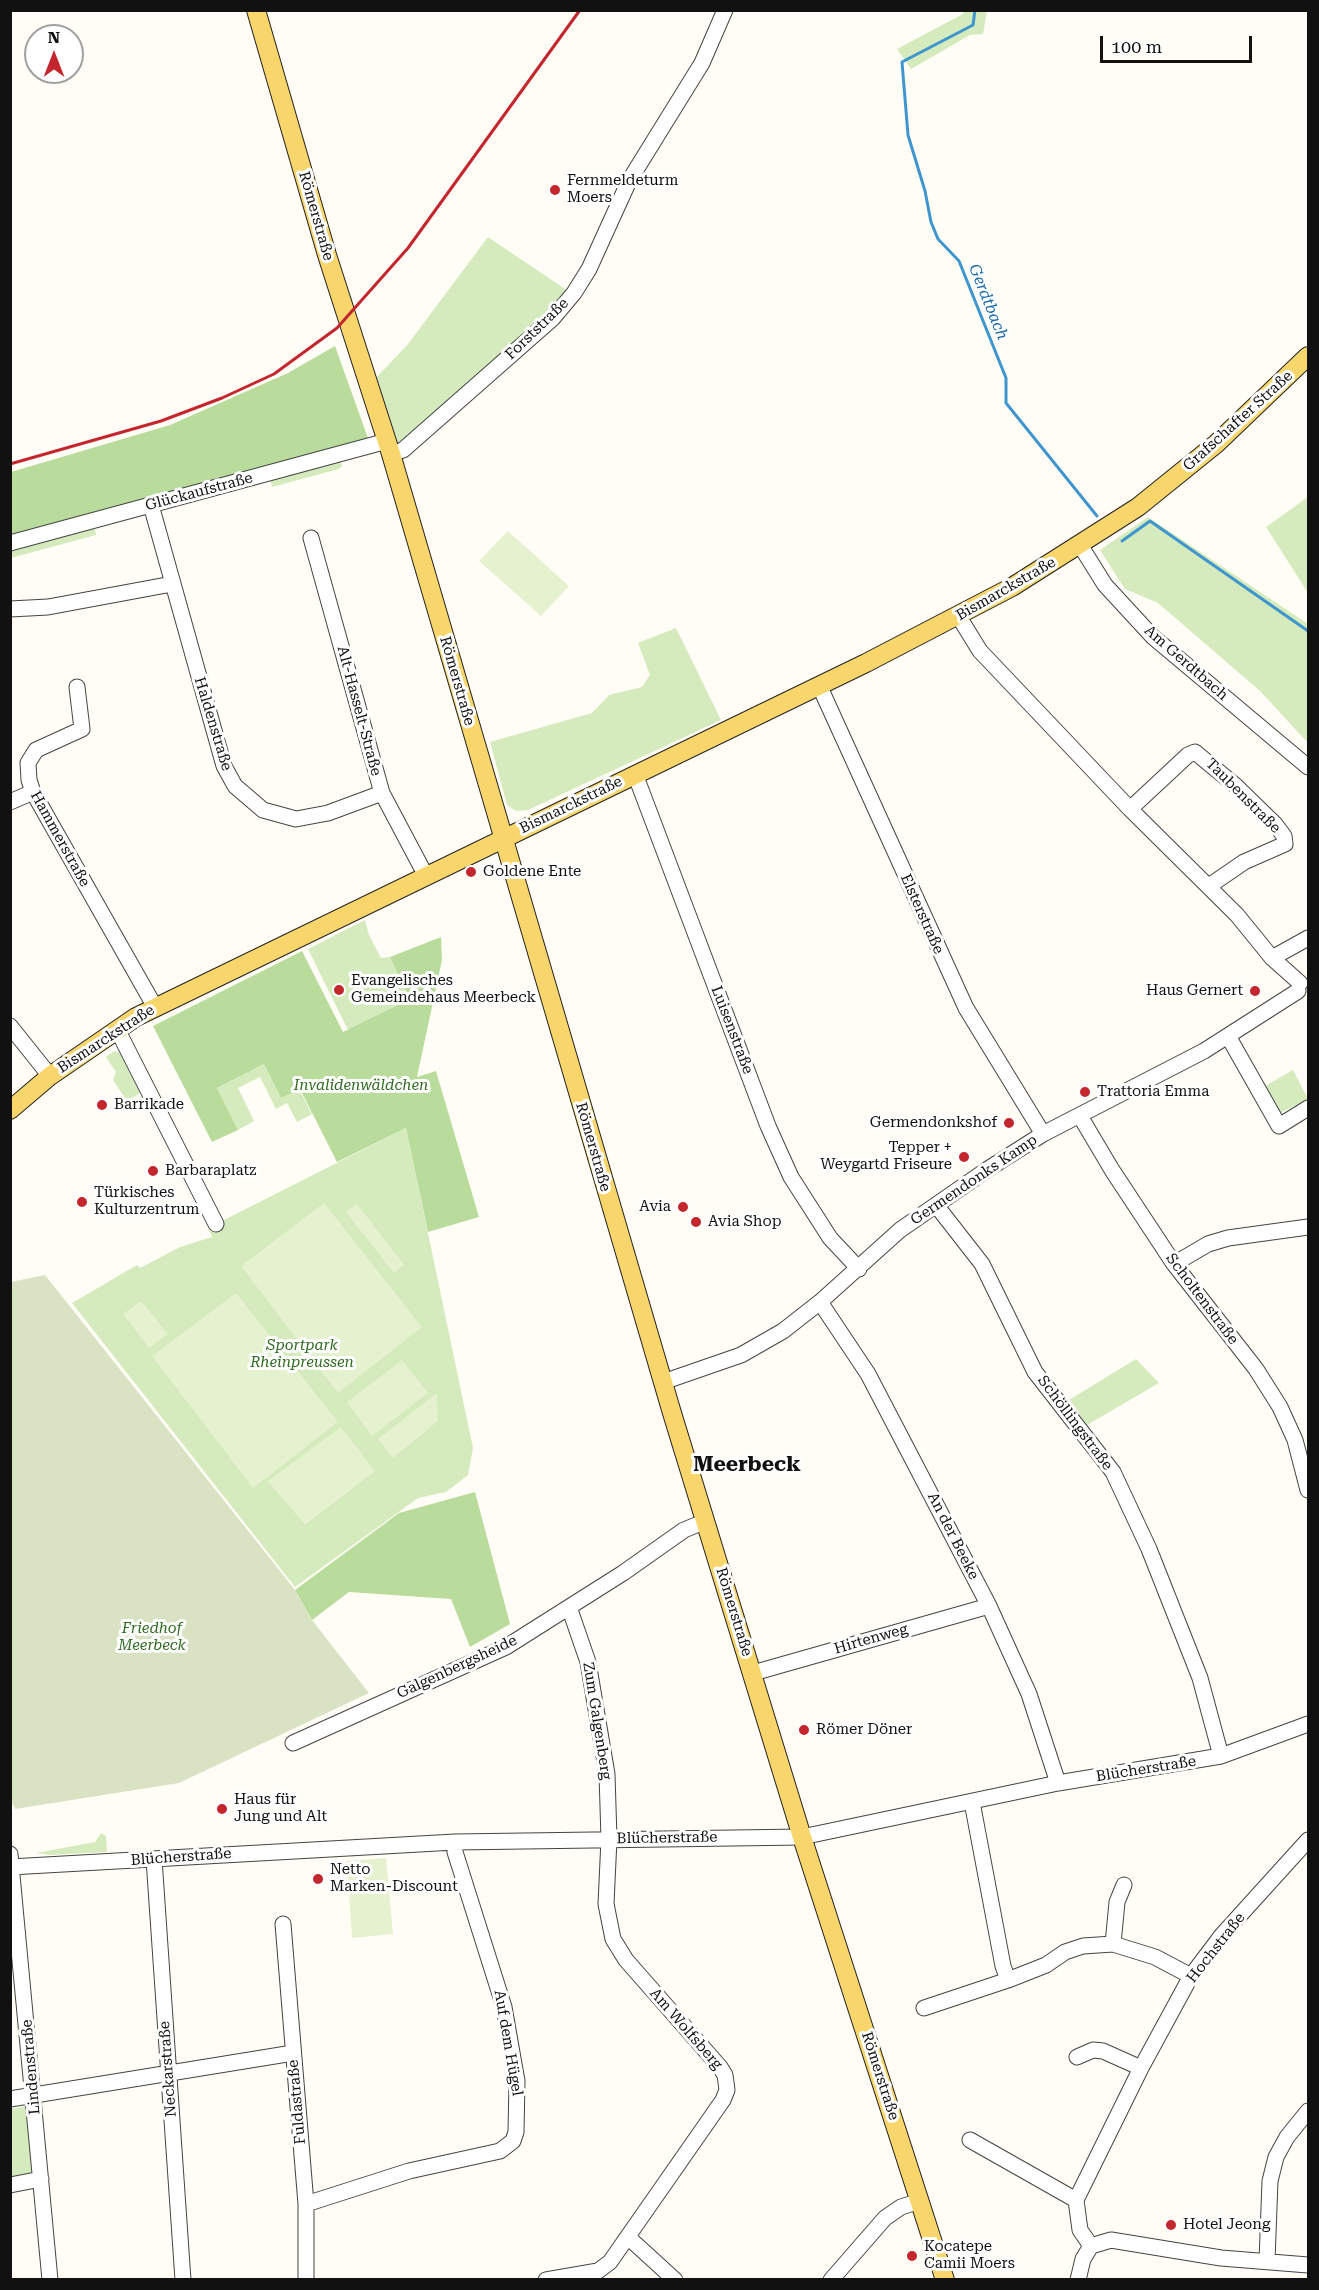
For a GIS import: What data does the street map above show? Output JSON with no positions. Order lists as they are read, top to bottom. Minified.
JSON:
{"streets":{"main road":["Römerstraße","Grafschafter Straße","Bismarckstraße"],"street":["Forststraße","Glückaufstraße","Am Gerdtbach","Alt-Hasselt-Straße","Haldenstraße","Taubenstraße","Hammerstraße","Elsterstraße","Luisenstraße","Germendonks Kamp","Scholtenstraße","Schöllingstraße","An der Beeke","Hirtenweg","Galgenbergsheide","Zum Galgenberg","Blücherstraße","Hochstraße","Am Wolfsberg","Auf dem Hügel","Lindenstraße","Neckarstraße","Fuldastraße"]},"crossings":[["Römerstraße","Forststraße"],["Römerstraße","Glückaufstraße"],["Römerstraße","Bismarckstraße"],["Römerstraße","Germendonks Kamp"],["Römerstraße","Hirtenweg"],["Römerstraße","Galgenbergsheide"],["Römerstraße","Blücherstraße"],["Forststraße","Glückaufstraße"],["Grafschafter Straße","Bismarckstraße"],["Glückaufstraße","Haldenstraße"],["Bismarckstraße","Am Gerdtbach"],["Bismarckstraße","Alt-Hasselt-Straße"],["Bismarckstraße","Hammerstraße"],["Bismarckstraße","Elsterstraße"],["Bismarckstraße","Luisenstraße"],["Alt-Hasselt-Straße","Haldenstraße"],["Elsterstraße","Germendonks Kamp"],["Luisenstraße","Germendonks Kamp"],["Germendonks Kamp","Scholtenstraße"],["Germendonks Kamp","Schöllingstraße"],["Germendonks Kamp","An der Beeke"],["Schöllingstraße","Blücherstraße"],["An der Beeke","Hirtenweg"],["An der Beeke","Blücherstraße"],["Galgenbergsheide","Zum Galgenberg"],["Zum Galgenberg","Blücherstraße"],["Zum Galgenberg","Am Wolfsberg"],["Blücherstraße","Am Wolfsberg"],["Blücherstraße","Auf dem Hügel"],["Blücherstraße","Lindenstraße"],["Blücherstraße","Neckarstraße"],["Auf dem Hügel","Fuldastraße"]],"districts":["Meerbeck"],"water":["Gerdtbach"],"parks":["Invalidenwäldchen","Sportpark Rheinpreussen","Friedhof Meerbeck"],"places":["Fernmeldeturm Moers","Goldene Ente","Evangelisches Gemeindehaus Meerbeck","Haus Gernert","Trattoria Emma","Barrikade","Germendonkshof","Tepper + Weygartd Friseure","Barbaraplatz","Türkisches Kulturzentrum","Avia","Avia Shop","Römer Döner","Haus für Jung und Alt","Netto Marken-Discount","Hotel Jeong","Kocatepe Camii Moers"],"scale_bar":"100 m","north":"top"}
